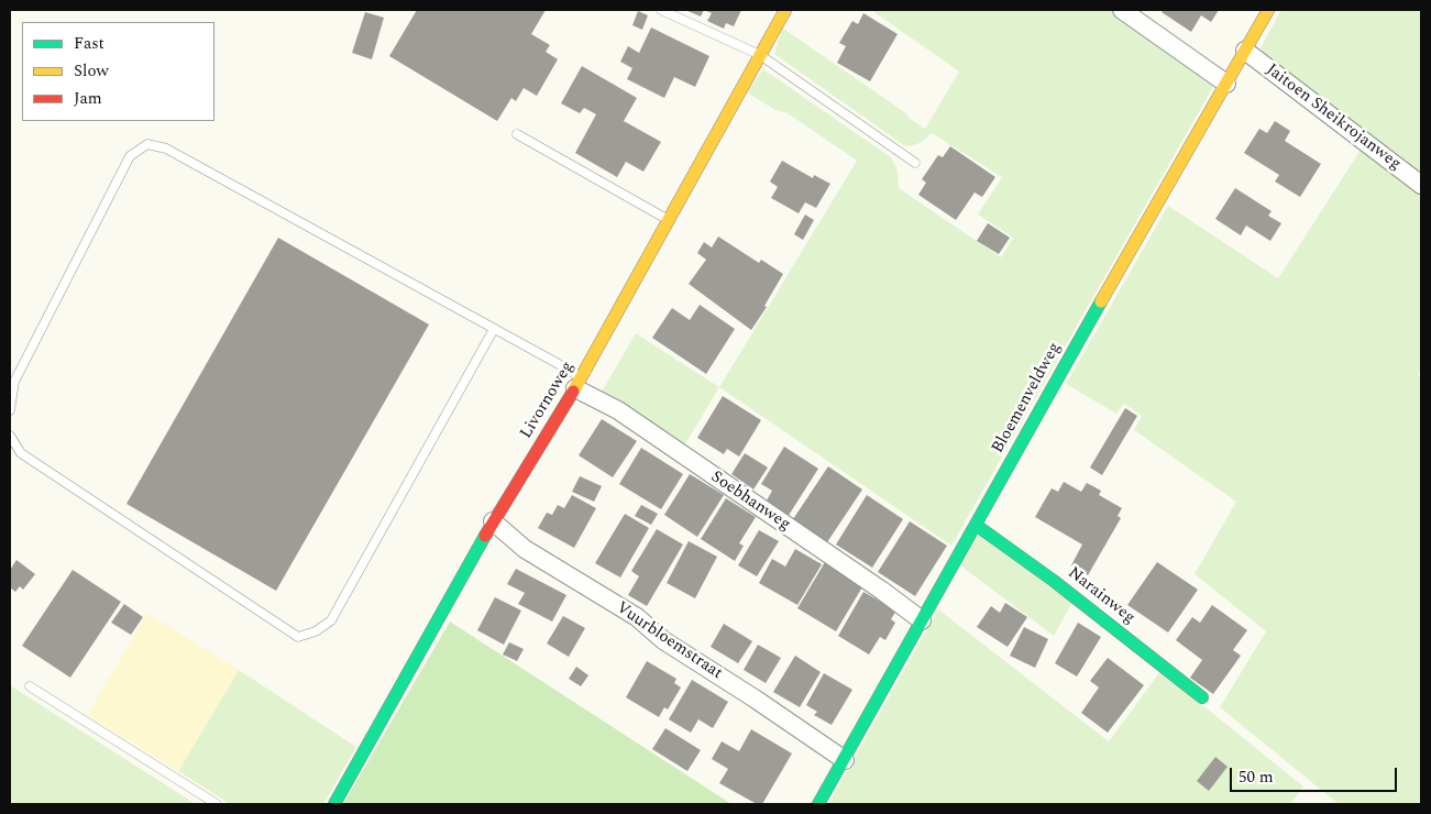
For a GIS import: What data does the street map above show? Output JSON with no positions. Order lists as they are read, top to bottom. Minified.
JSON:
{"streets":{"street":["Jaitoen Sheikrojanweg","Bloemenveldweg","Livornoweg","Soebhanweg","Narainweg","Vuurbloemstraat"]},"crossings":[["Jaitoen Sheikrojanweg","Bloemenveldweg"],["Bloemenveldweg","Soebhanweg"],["Bloemenveldweg","Narainweg"],["Bloemenveldweg","Vuurbloemstraat"],["Livornoweg","Soebhanweg"],["Livornoweg","Vuurbloemstraat"]],"legend":["Fast","Slow","Jam"],"scale_bar":"50 m"}
